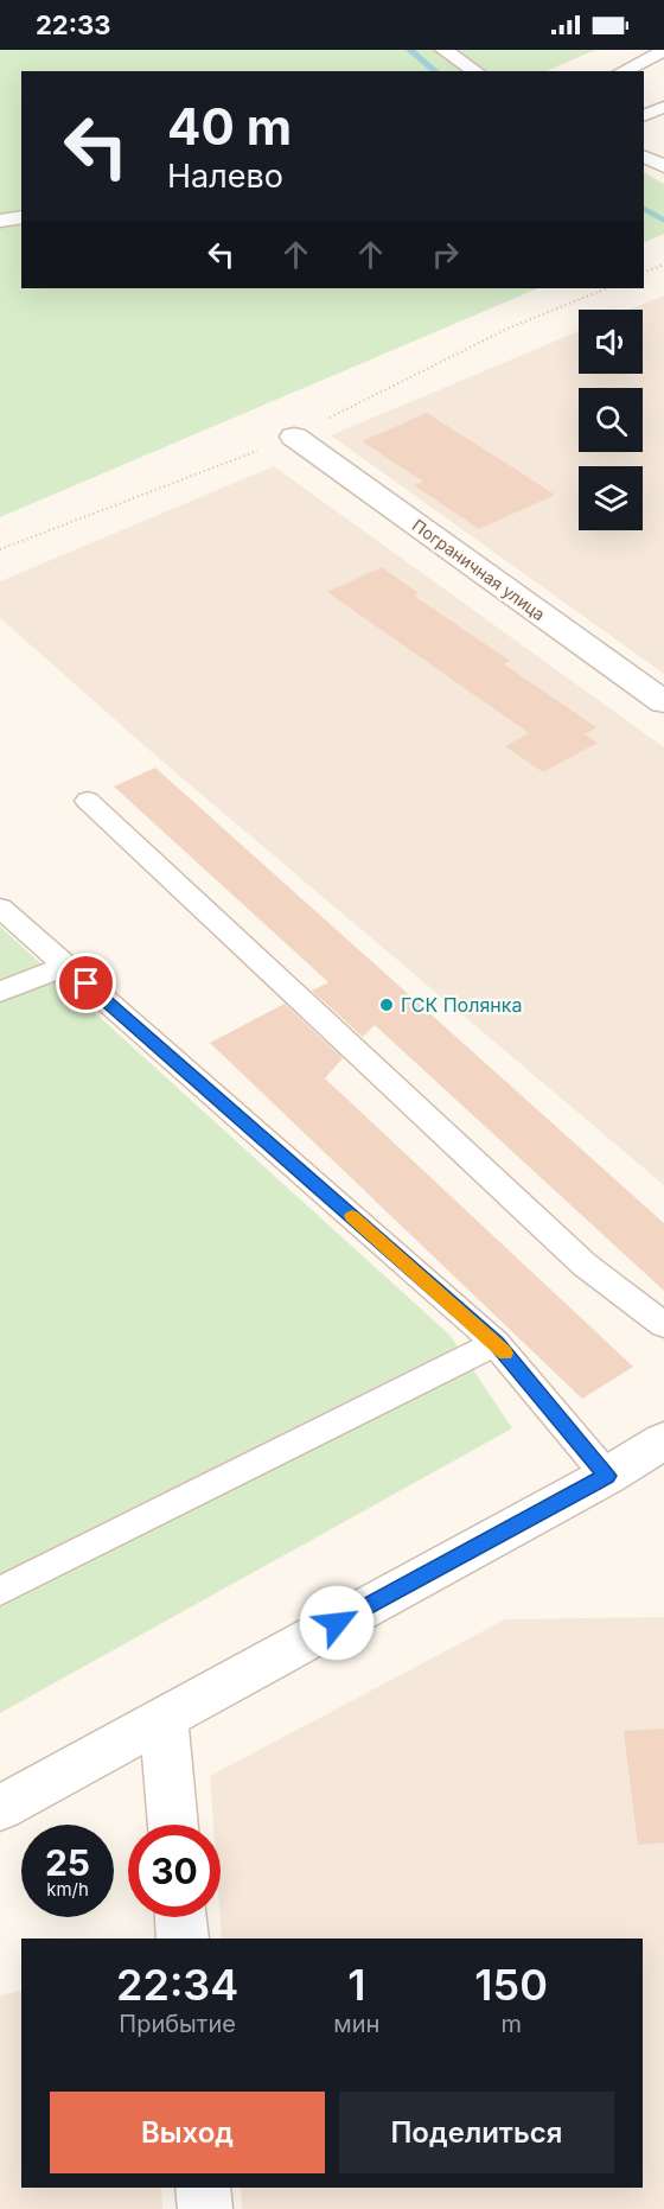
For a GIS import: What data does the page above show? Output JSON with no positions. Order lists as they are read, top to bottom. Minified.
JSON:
{"streets":{"street":["Пограничная улица"]},"places":["ГСК Полянка"],"page":{"status":"22:33","turn":["40 m","Налево"],"speed":"25 km/h","limit":"30","eta":["22:34","Прибытие","1","мин","150","m"],"buttons":["Выход","Поделиться"]}}
